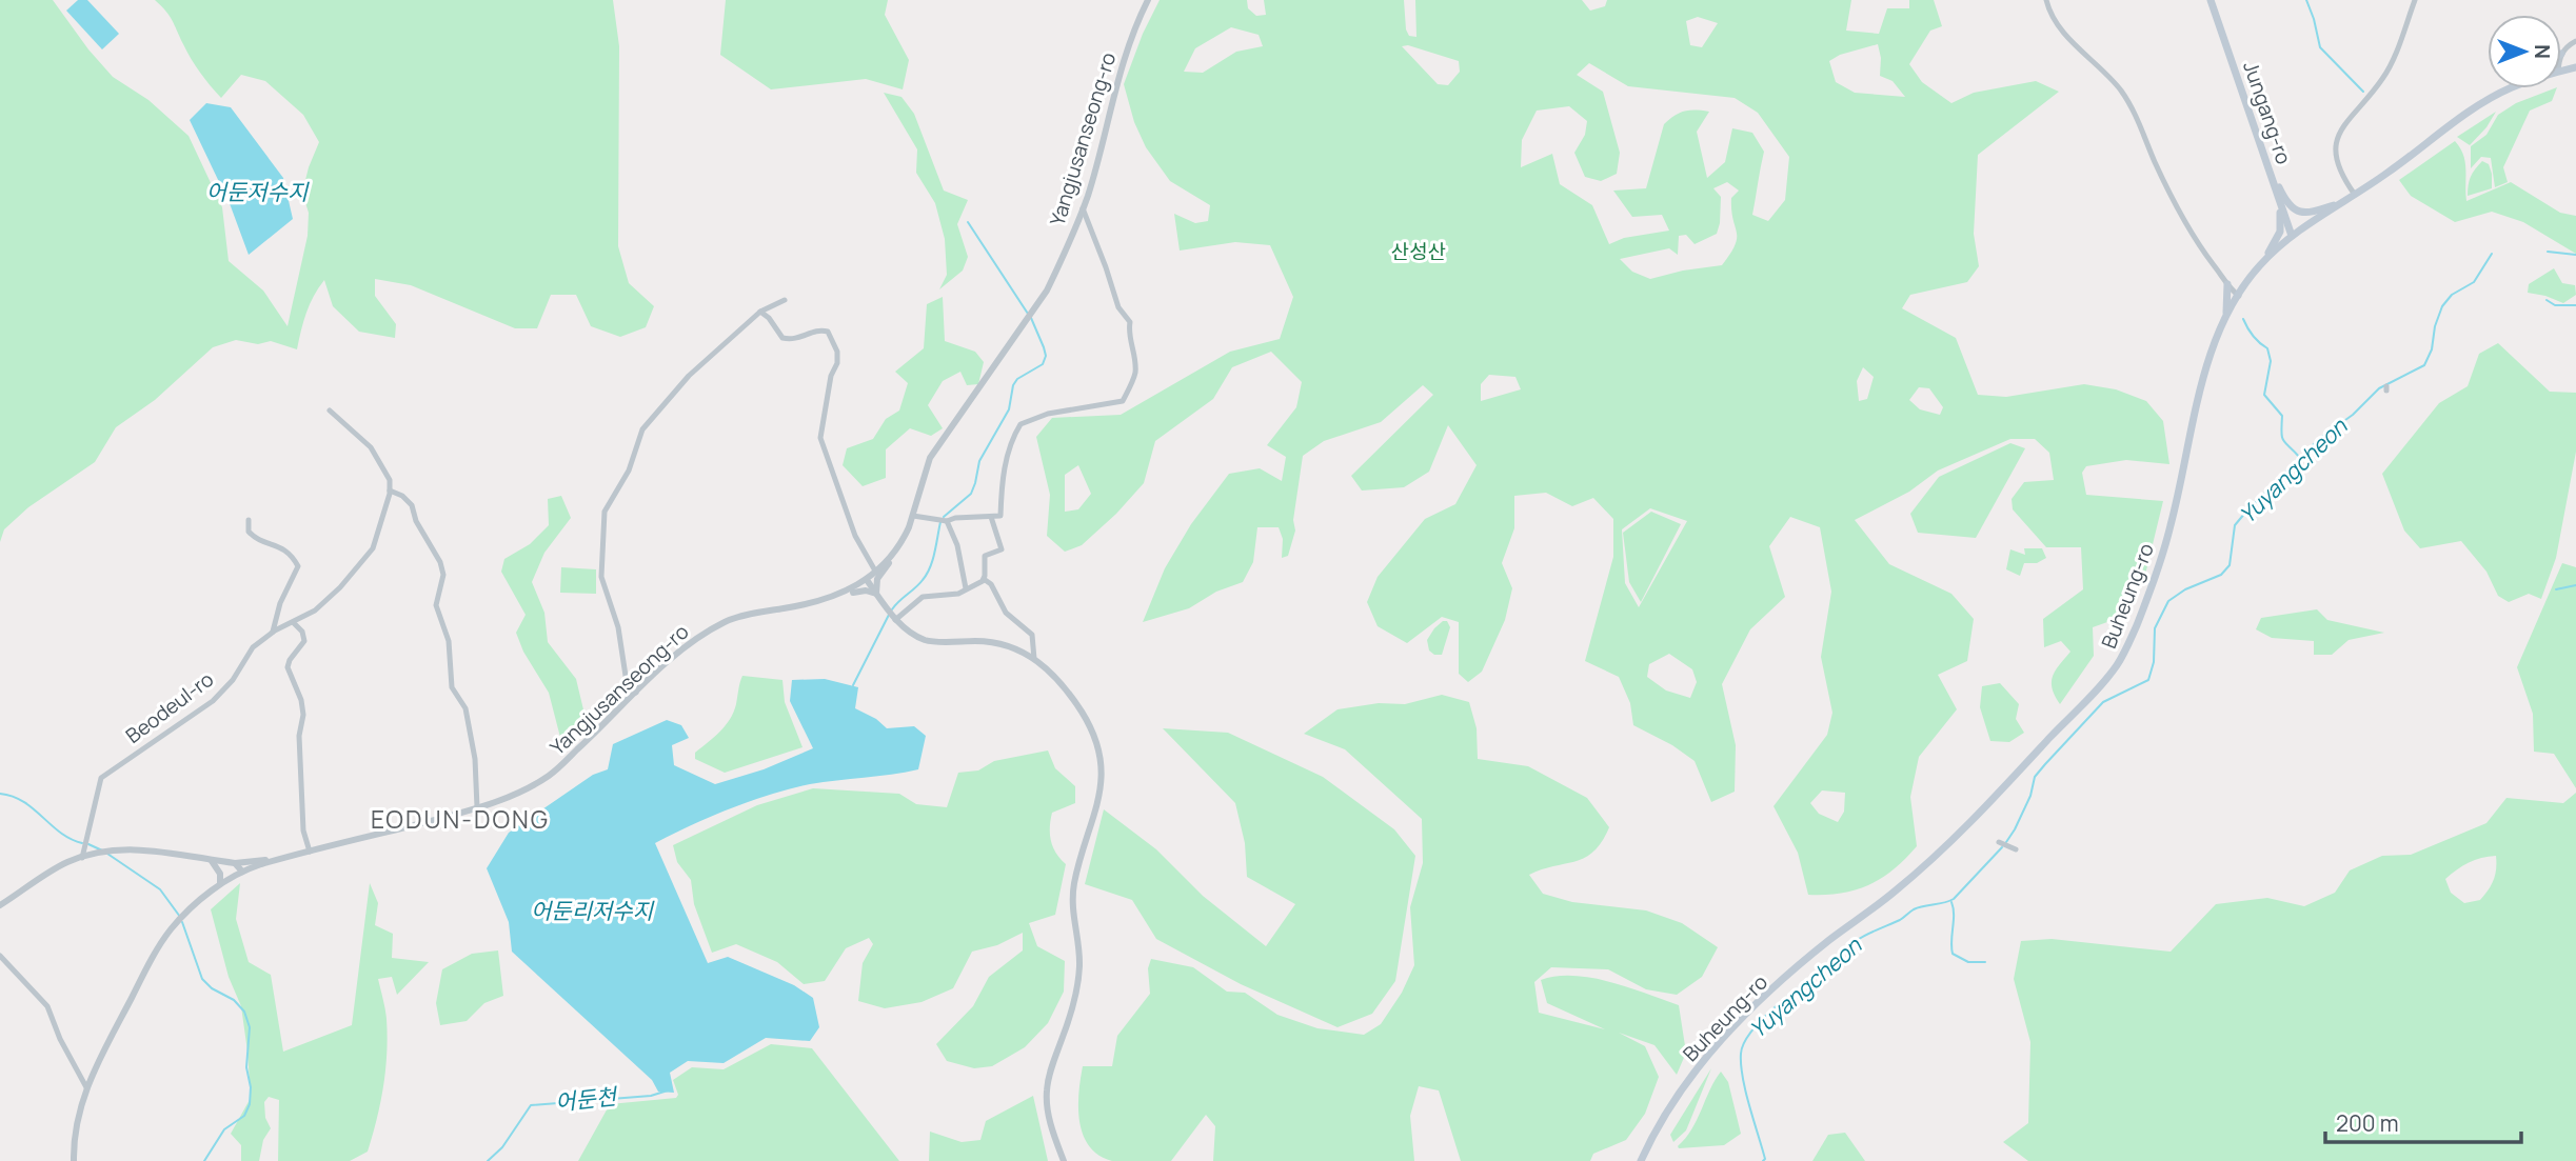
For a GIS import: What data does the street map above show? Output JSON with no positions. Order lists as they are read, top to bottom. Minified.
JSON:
{"streets":{"main road":["Jungang-ro","Buheung-ro"],"street":["Yangjusanseong-ro","Beodeul-ro"]},"crossings":[["Jungang-ro","Buheung-ro"]],"districts":["EODUN-DONG"],"water":["어둔저수지","Yuyangcheon","어둔리저수지","어둔천"],"parks":["산성산"],"scale_bar":"200 m","north":"right"}
